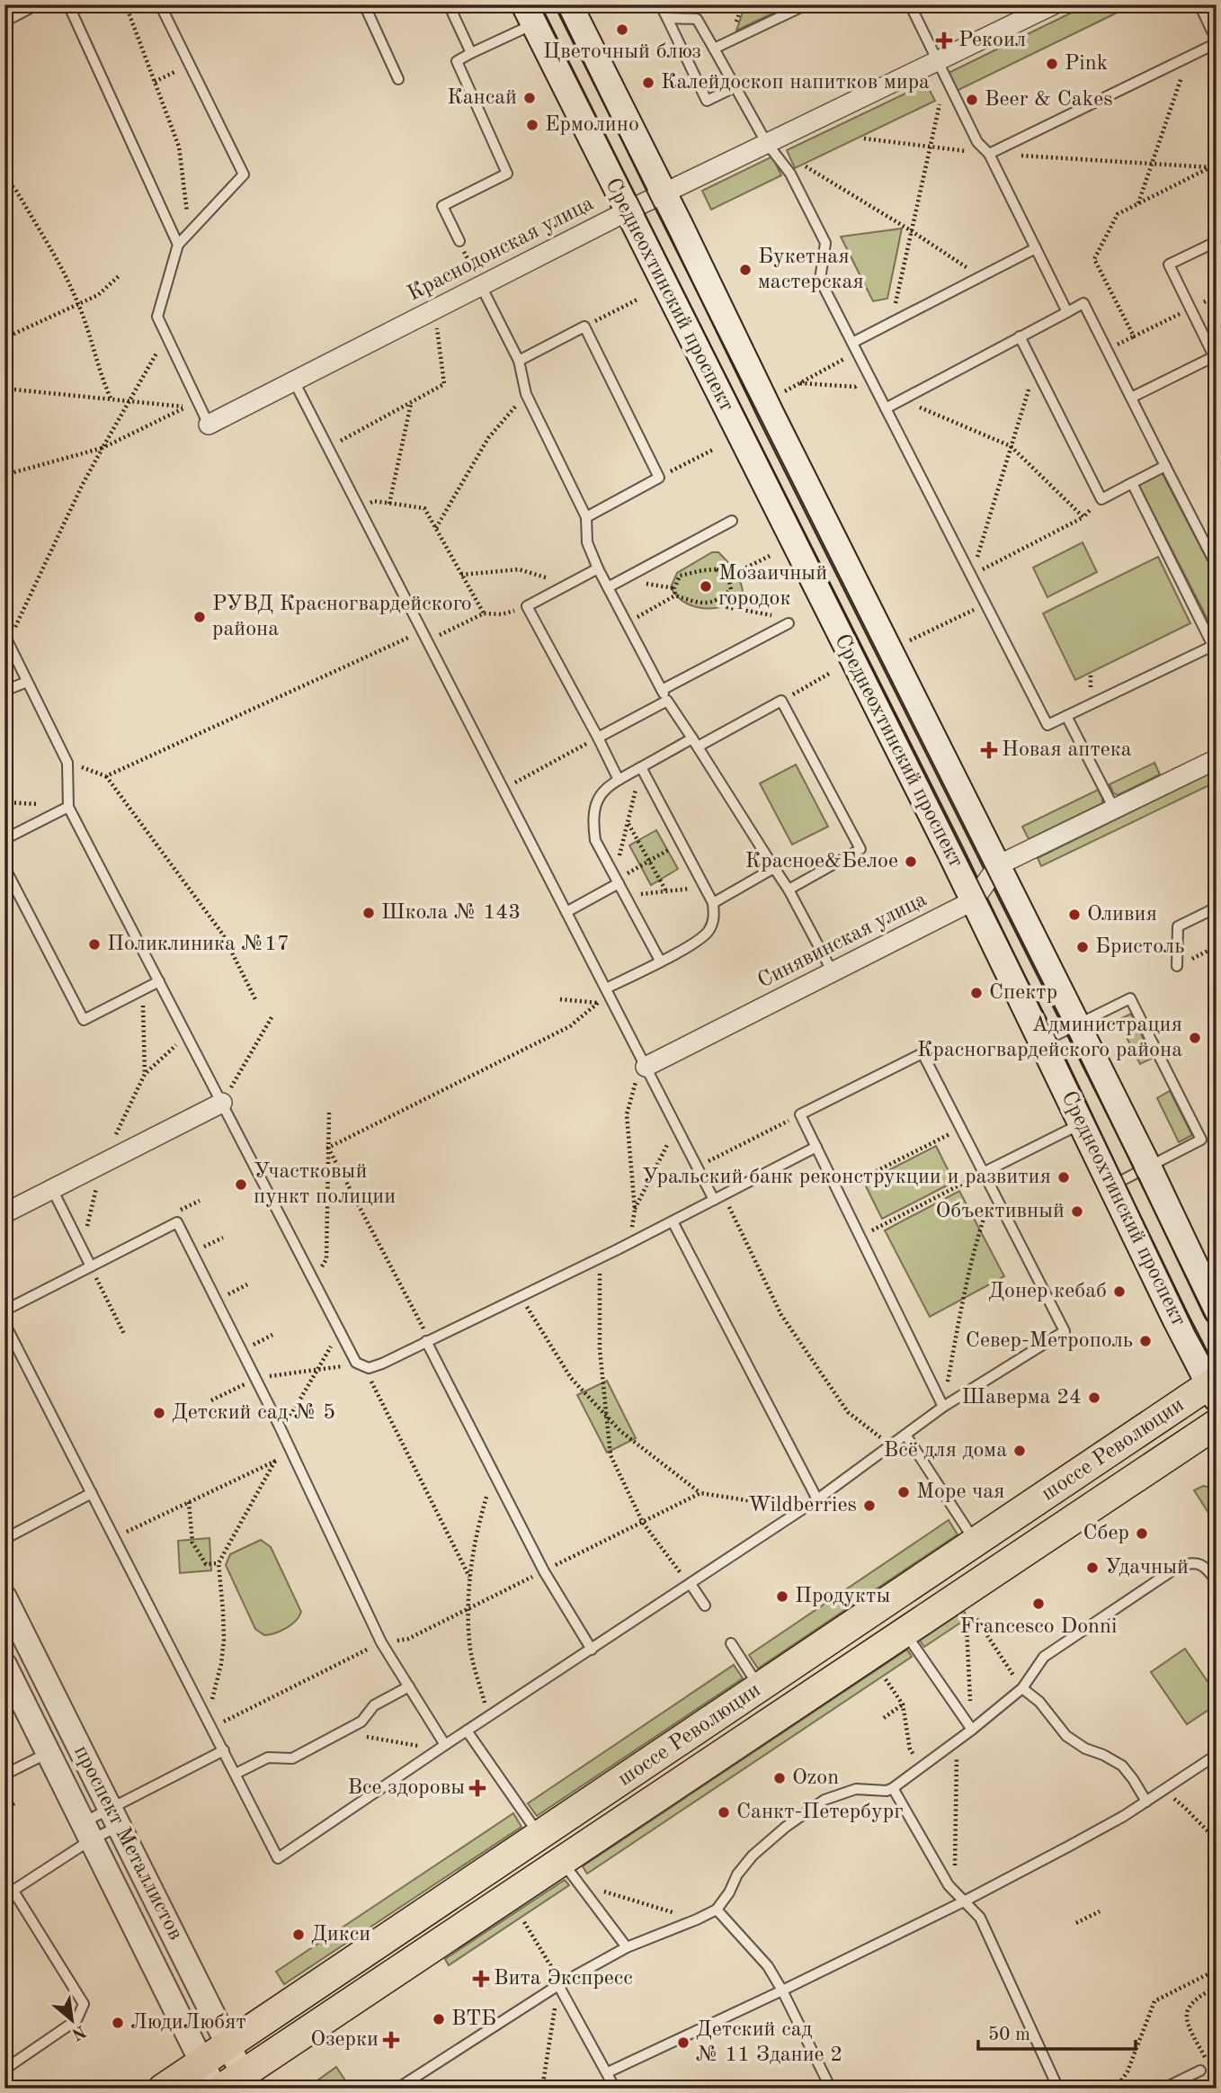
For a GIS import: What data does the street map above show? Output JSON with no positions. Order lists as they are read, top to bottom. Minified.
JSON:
{"streets":{"main road":["Среднеохтинский проспект","шоссе Революции"],"street":["Краснодонская улица","Синявинская улица","проспект Металлистов"]},"crossings":[["Краснодонская улица","Среднеохтинский проспект"],["Среднеохтинский проспект","Синявинская улица"],["Среднеохтинский проспект","шоссе Революции"],["шоссе Революции","проспект Металлистов"]],"places":{"other":["Цветочный блюз","Pink","Калейдоскоп напитков мира","Кансай","Beer & Cakes","Ермолино","Букетная мастерская","Мозаичный городок","РУВД Красногвардейского района","Красное&Белое","Школа № 143","Оливия","Поликлиника №17","Бристоль","Спектр","Администрация Красногвардейского района","Уральский банк реконструкции и развития","Участковый пункт полиции","Объективный","Донер кебаб","Север-Метрополь","Шаверма 24","Детский сад № 5","Всё для дома","Море чая","Wildberries","Сбер","Удачный","Продукты","Francesco Donni","Ozon","Санкт-Петербург","Дикси","ВТБ","ЛюдиЛюбят","Детский сад № 11 Здание 2"],"health":["Рекоил","Новая аптека","Все здоровы","Вита Экспресс","Озерки"]},"scale_bar":"50 m","north":"bottom right"}
